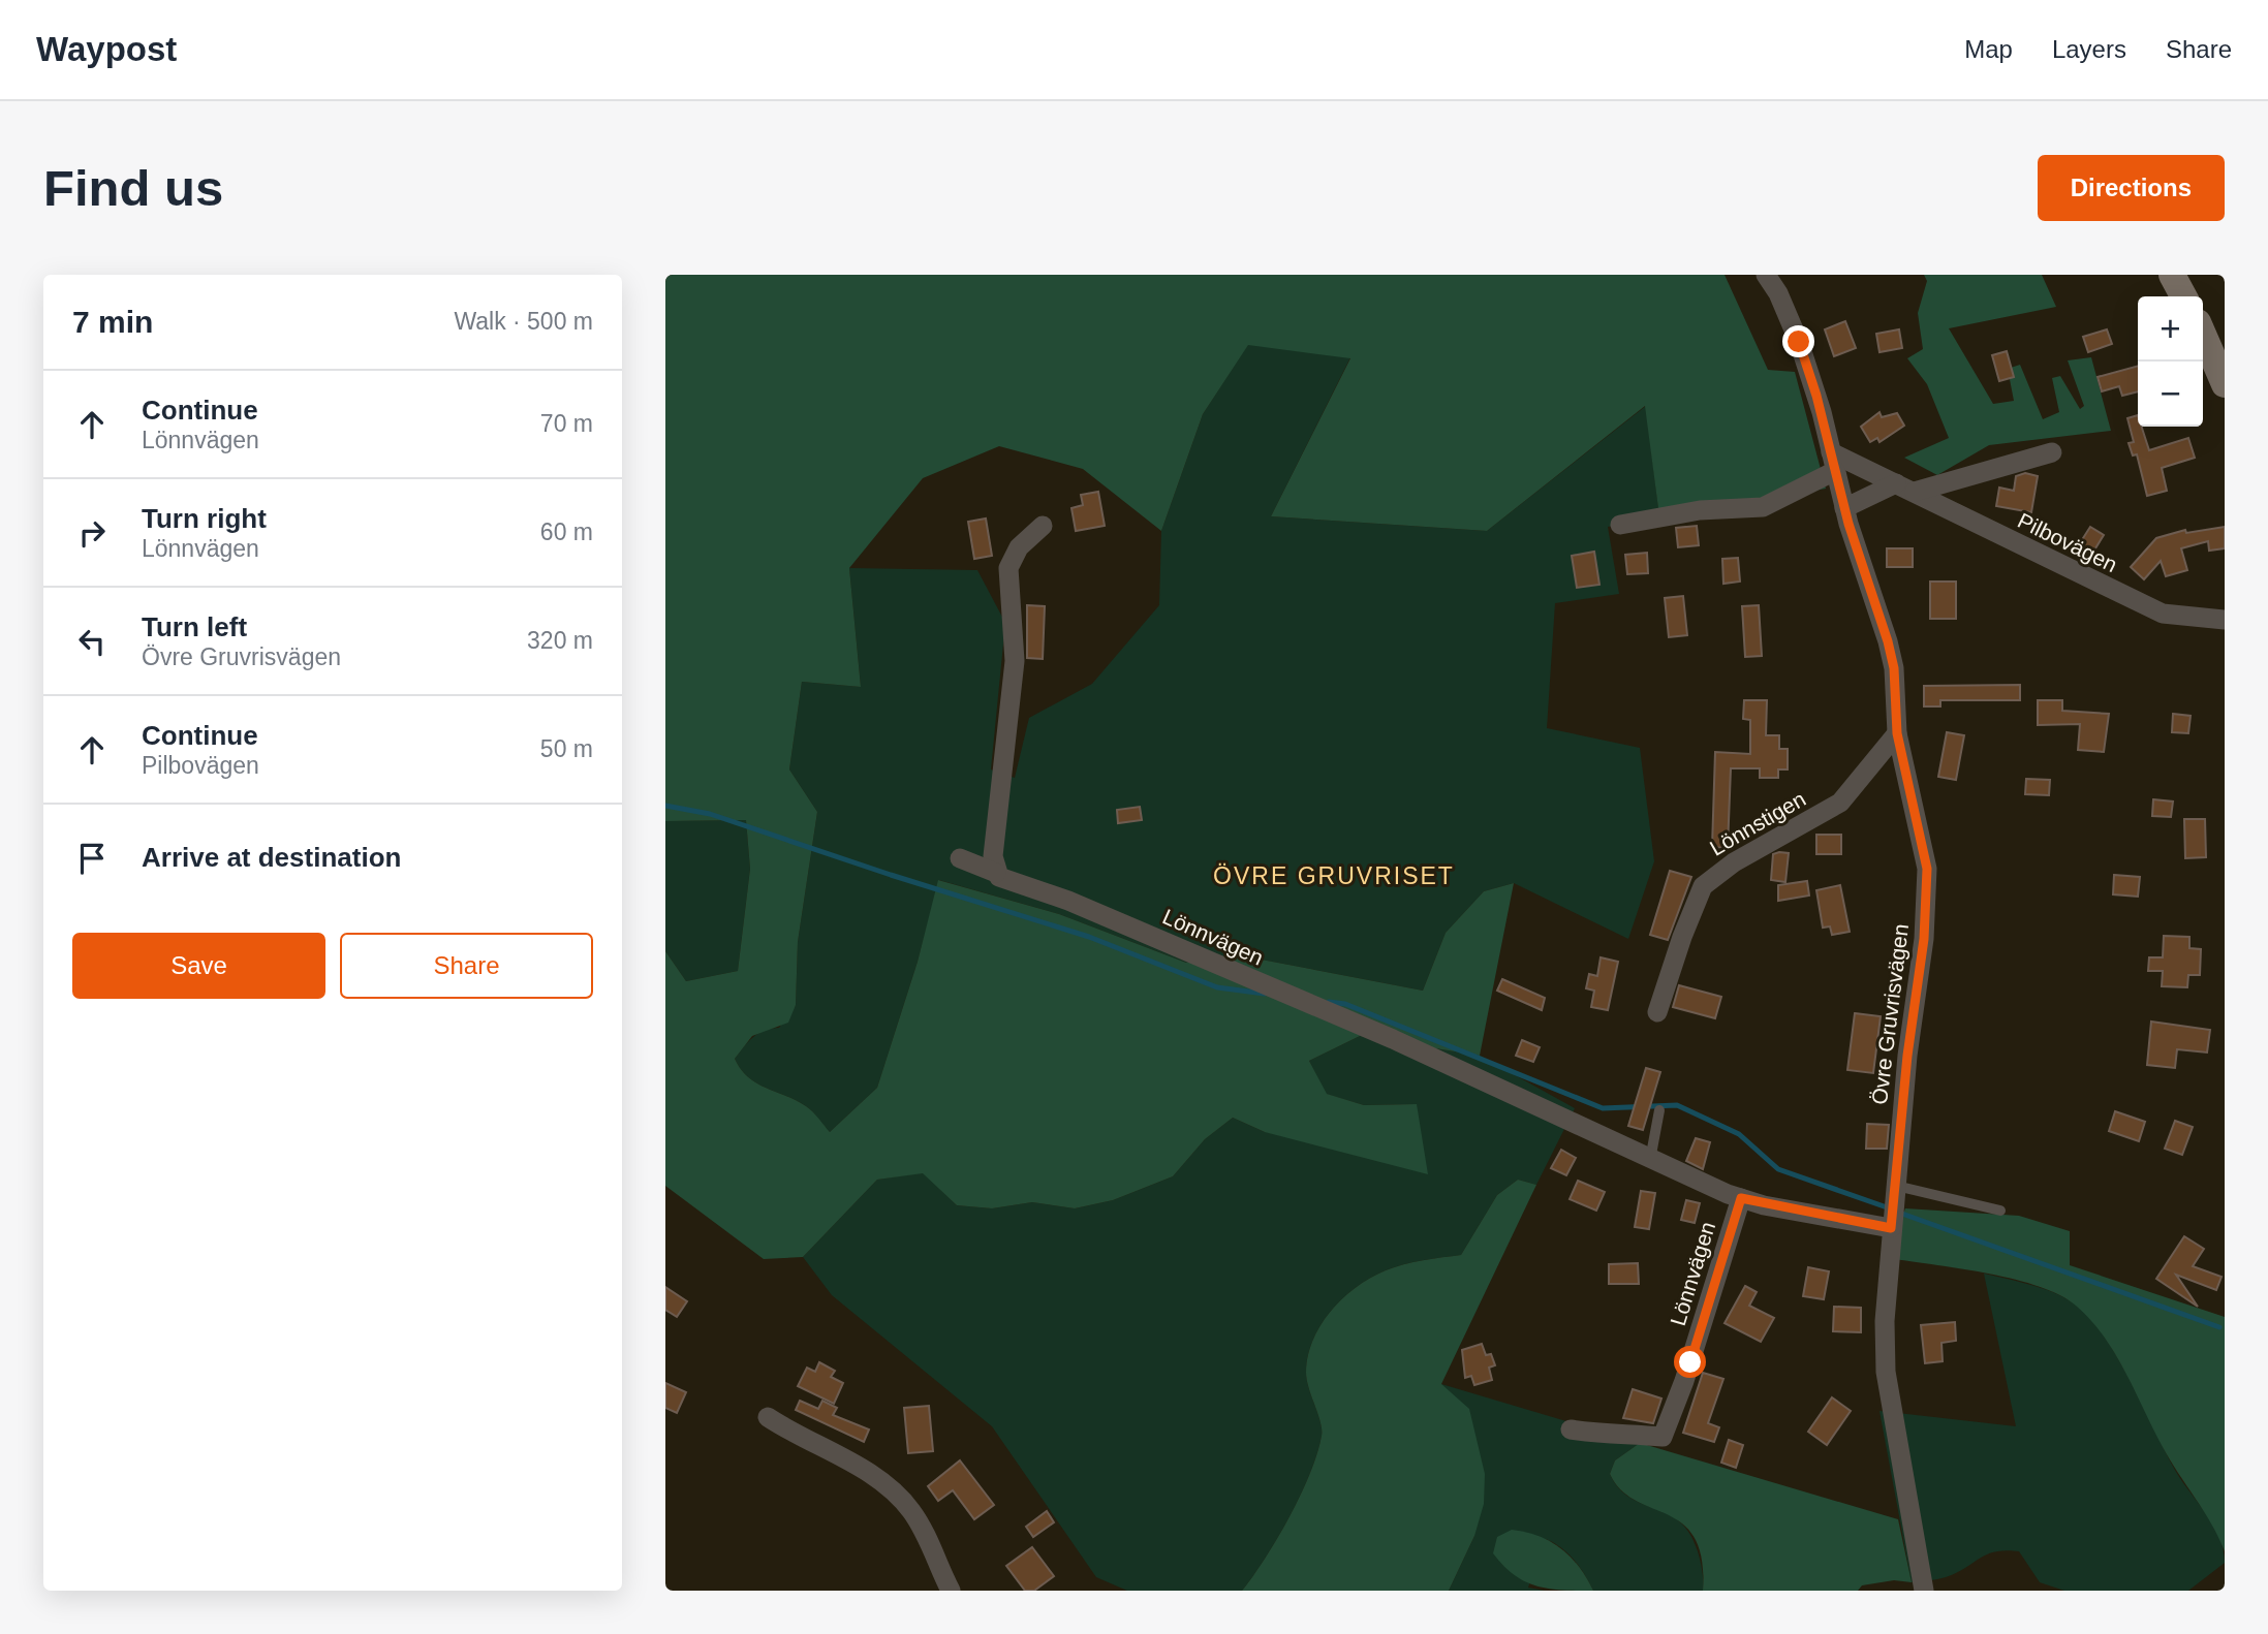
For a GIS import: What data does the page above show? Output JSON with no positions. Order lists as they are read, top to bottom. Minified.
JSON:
{"streets":{"street":["Pilbovägen","Lönnstigen","Lönnvägen","Övre Gruvrisvägen"]},"crossings":[["Pilbovägen","Övre Gruvrisvägen"],["Lönnstigen","Övre Gruvrisvägen"],["Lönnvägen","Övre Gruvrisvägen"]],"districts":["ÖVRE GRUVRISET"],"page":{"header":"Waypost","nav":["Map","Layers","Share"],"buttons":["Directions",["Save","Share"]],"title":"Find us","heading":["7 min","Walk · 500 m"],"map_buttons":["+","−"],"list":[["Continue","Lönnvägen","70 m"],["Turn right","Lönnvägen","60 m"],["Turn left","Övre Gruvrisvägen","320 m"],["Continue","Pilbovägen","50 m"],"Arrive at destination"]}}
